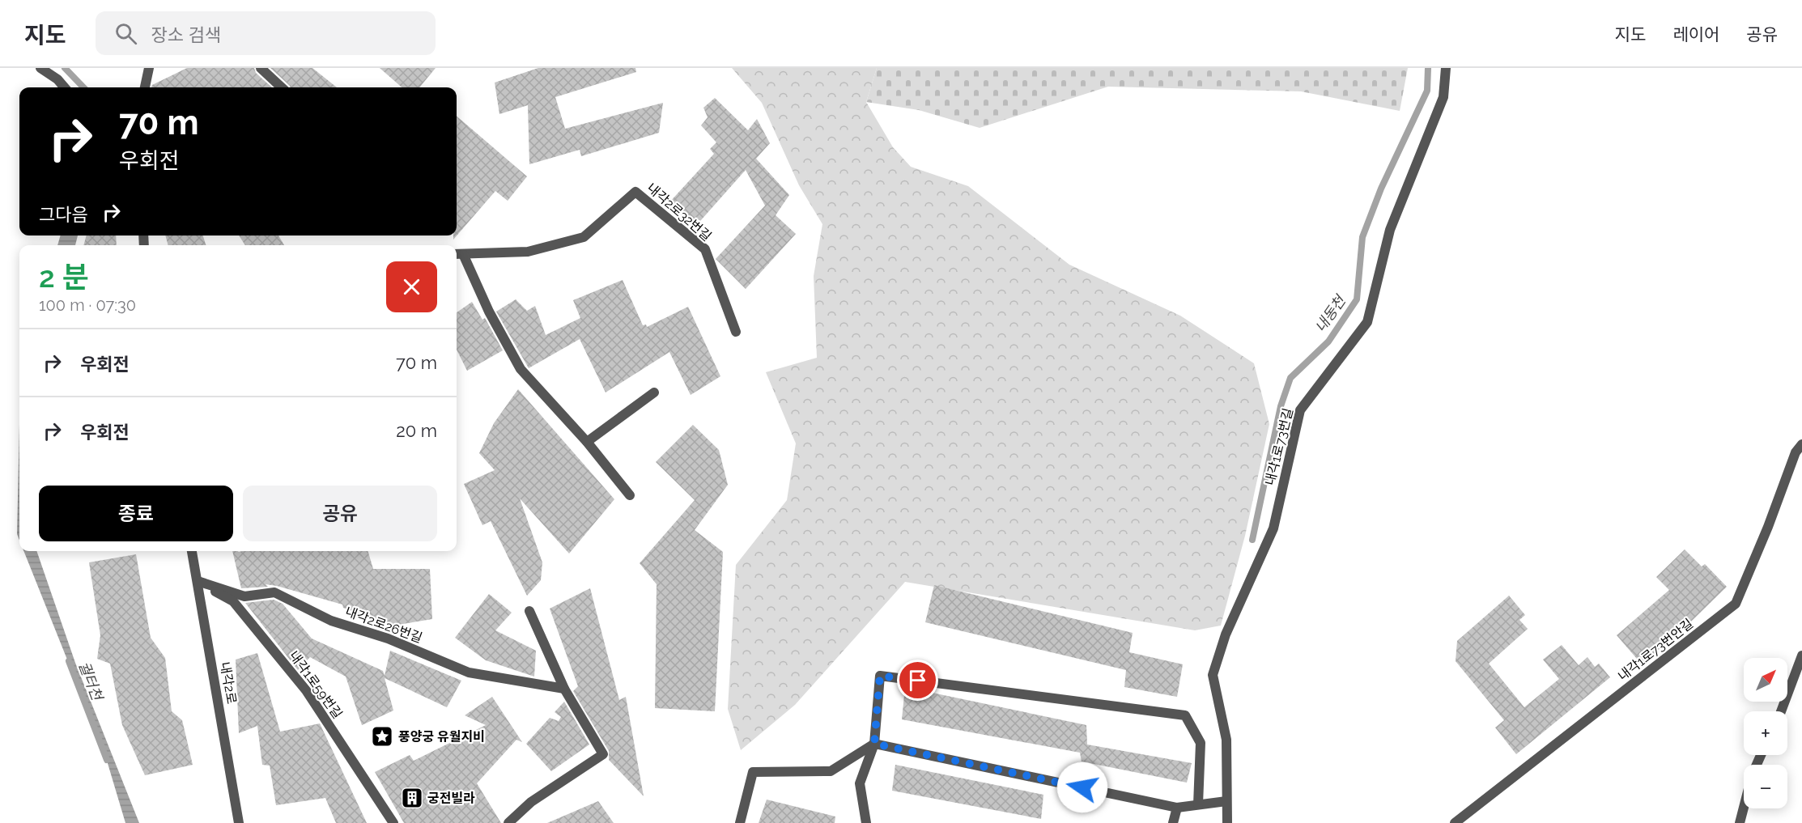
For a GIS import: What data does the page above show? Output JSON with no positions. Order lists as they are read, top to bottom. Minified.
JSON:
{"streets":{"street":["내각2로32번길","내각1로73번길","내각2로26번길","내각1로73번안길","내각2로","내각1로59번길"]},"crossings":[["내각2로26번길","내각2로"],["내각2로26번길","내각1로59번길"],["내각2로","내각1로59번길"]],"water":["내동천","궐터천"],"places":{"place":["풍양궁 유월지비"],"building":["궁전빌라"]},"north":"top right","page":{"header":"지도","search":"장소 검색","nav":["지도","레이어","공유"],"turn":["70 m","우회전"],"then":"그다음","heading":["2 분","100 m · 07:30"],"list":[{"name":"우회전","value":"70 m"},{"name":"우회전","value":"20 m"}],"buttons":["종료","공유"],"map_buttons":["+","−"]}}
